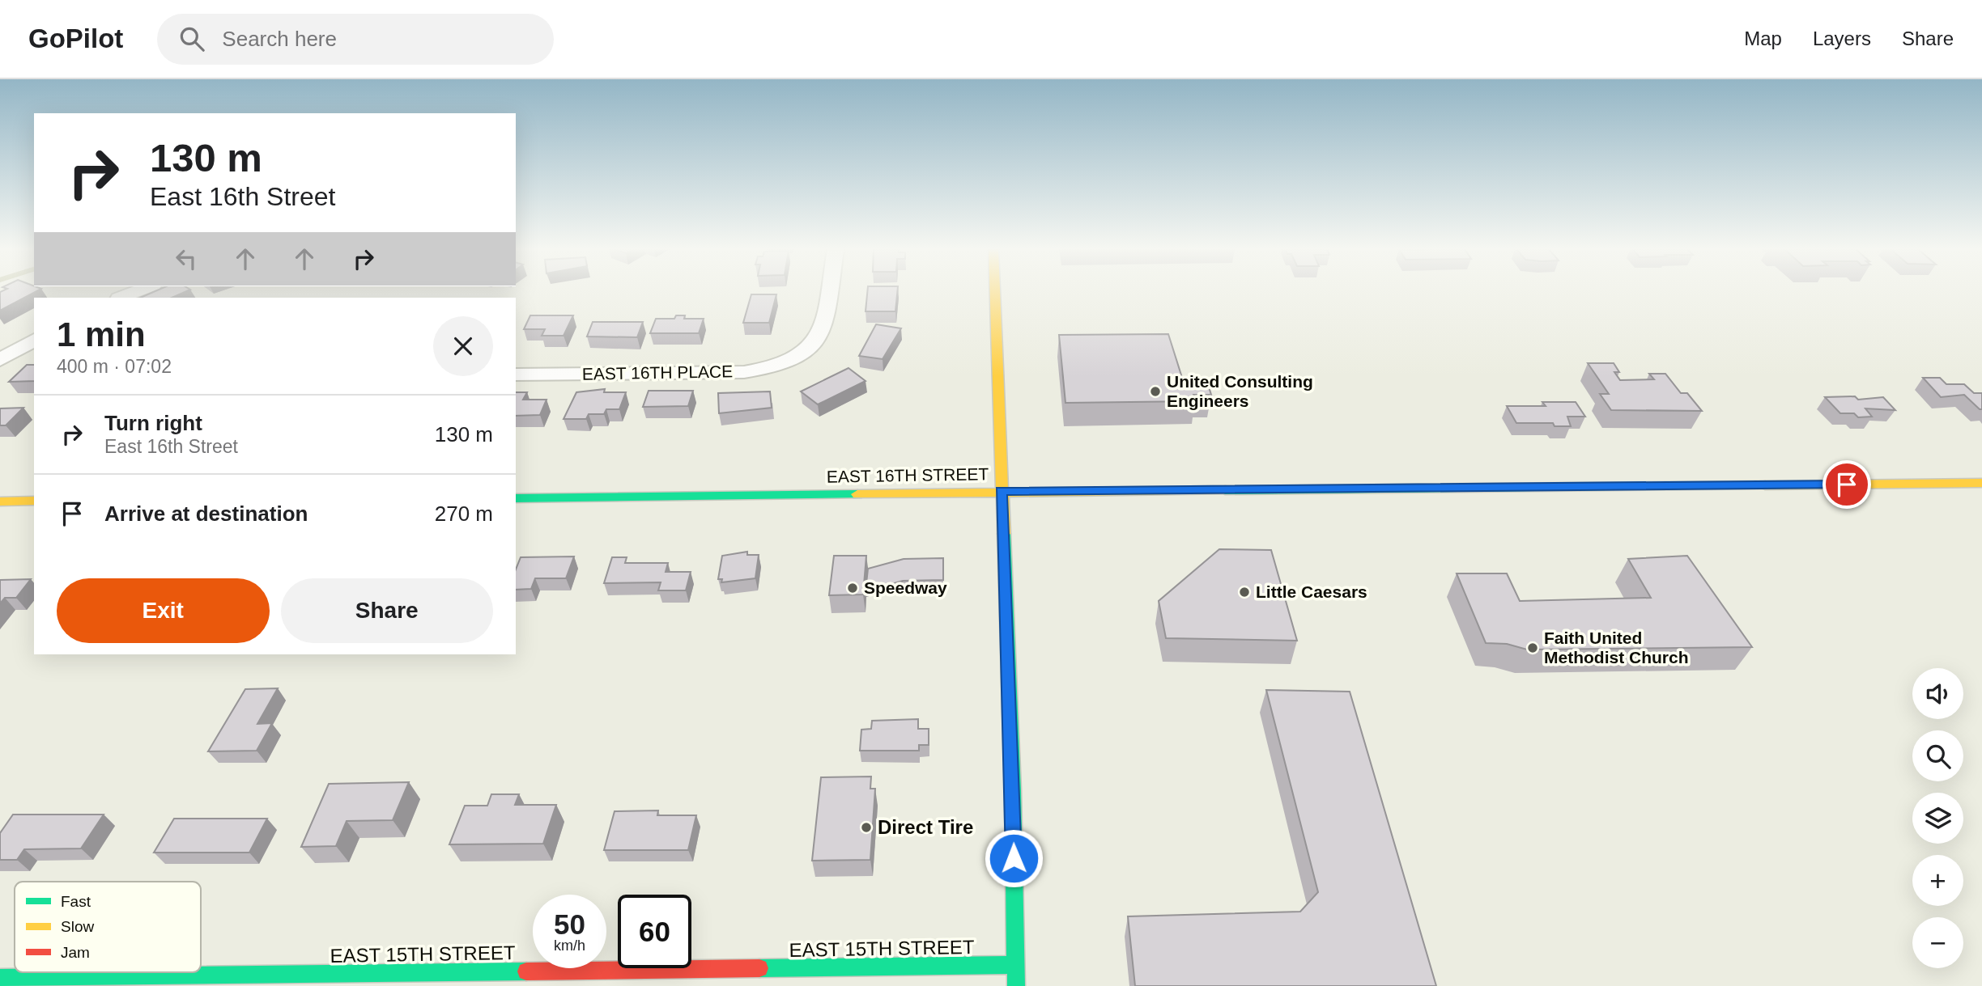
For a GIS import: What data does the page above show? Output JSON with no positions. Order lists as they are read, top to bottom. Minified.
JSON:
{"streets":{"street":["EAST 16TH PLACE","EAST 16TH STREET","EAST 15TH STREET"]},"places":["United Consulting Engineers","Speedway","Little Caesars","Faith United Methodist Church","Direct Tire"],"legend":["Fast","Slow","Jam"],"page":{"header":"GoPilot","search":"Search here","nav":["Map","Layers","Share"],"turn":["130 m","East 16th Street"],"heading":["1 min","400 m · 07:02"],"list":[{"name":"Turn right","note":"East 16th Street","value":"130 m"},{"name":"Arrive at destination","value":"270 m"}],"buttons":["Exit","Share"],"map_buttons":["+","−"],"speed":"50 km/h","limit":"60"}}
